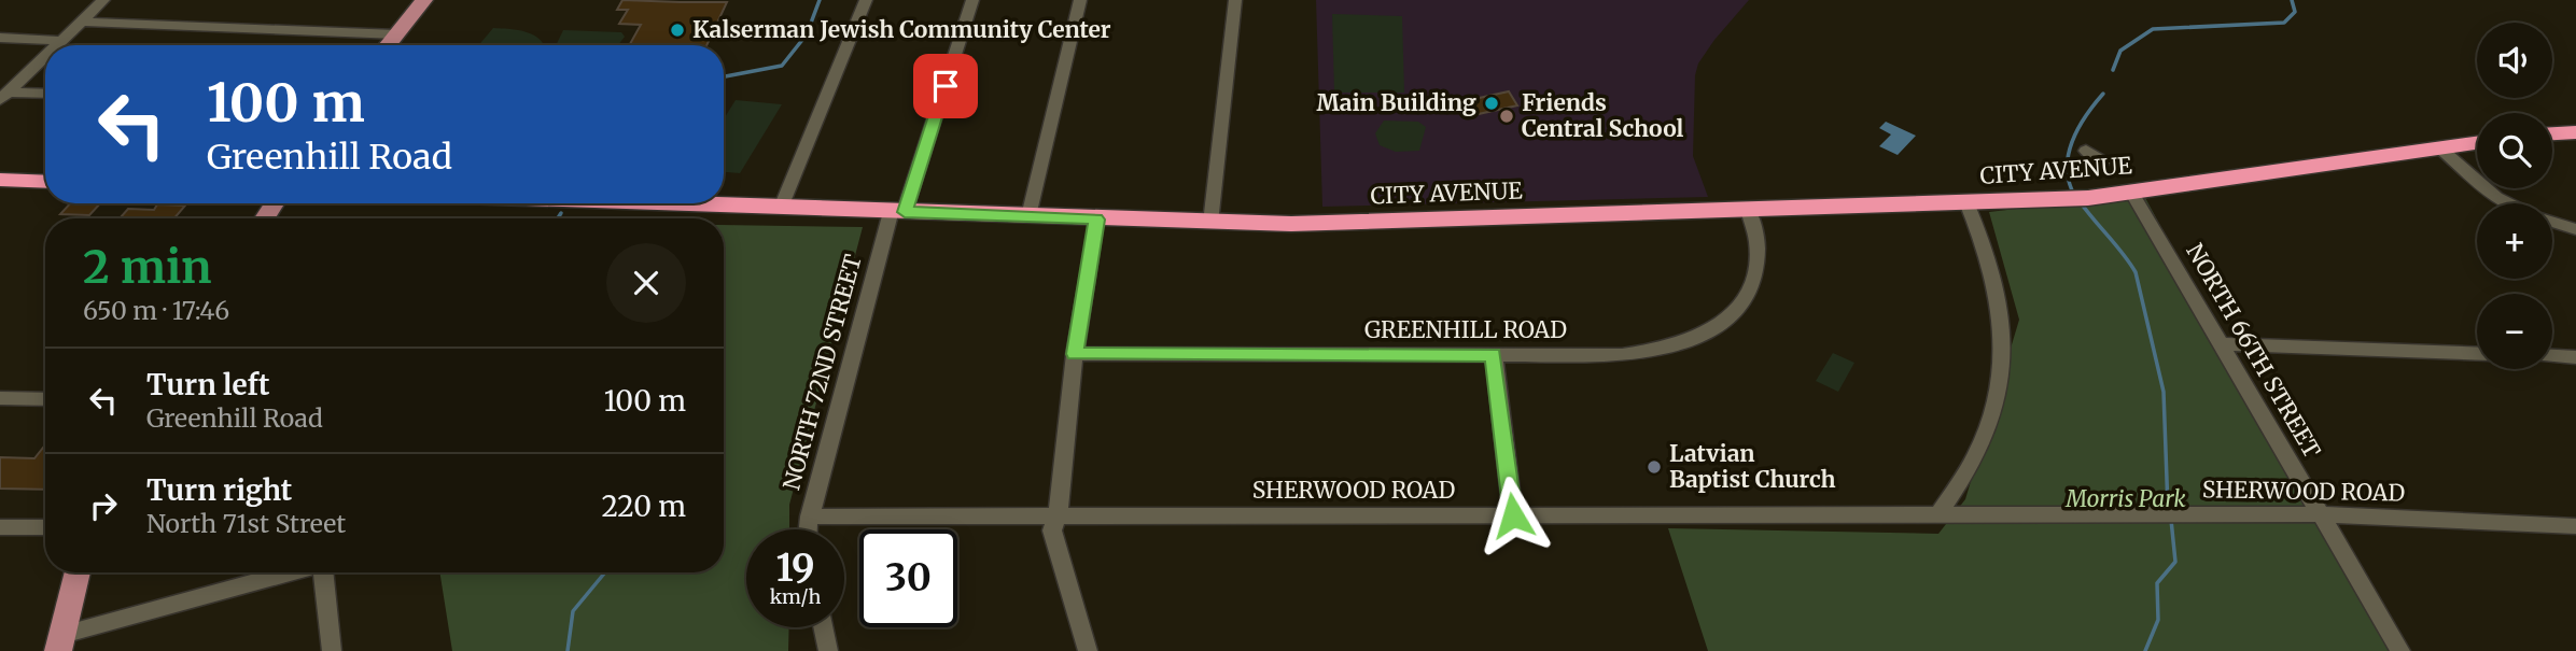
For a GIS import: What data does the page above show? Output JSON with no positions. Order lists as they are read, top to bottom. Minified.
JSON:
{"streets":{"highway":["CITY AVENUE"],"street":["GREENHILL ROAD","NORTH 66TH STREET","NORTH 72ND STREET","SHERWOOD ROAD"]},"crossings":[["CITY AVENUE","GREENHILL ROAD"],["CITY AVENUE","NORTH 66TH STREET"],["CITY AVENUE","NORTH 72ND STREET"],["NORTH 66TH STREET","SHERWOOD ROAD"],["NORTH 72ND STREET","SHERWOOD ROAD"]],"parks":["Morris Park"],"places":["Kalserman Jewish Community Center","Main Building","Friends Central School","Latvian Baptist Church"],"page":{"map_buttons":["+","−"],"turn":["100 m","Greenhill Road"],"heading":["2 min","650 m · 17:46"],"list":[{"name":"Turn left","note":"Greenhill Road","value":"100 m"},{"name":"Turn right","note":"North 71st Street","value":"220 m"}],"speed":"19 km/h","limit":"30"}}
